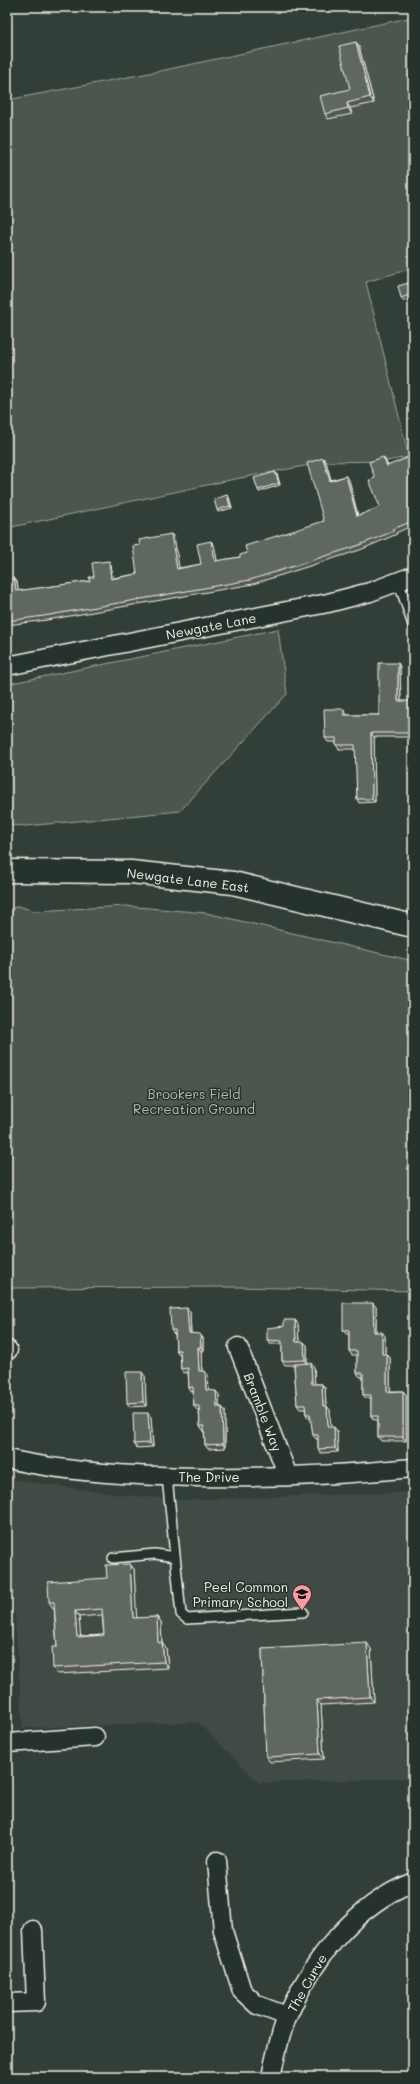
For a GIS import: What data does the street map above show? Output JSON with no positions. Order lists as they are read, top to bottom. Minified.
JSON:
{"streets":{"main road":["Newgate Lane East"],"street":["Newgate Lane","Bramble Way","The Drive","The Curve"]},"crossings":[["Bramble Way","The Drive"]],"parks":["Brookers Field Recreation Ground"],"places":{"school or university":["Peel Common Primary School"]}}
